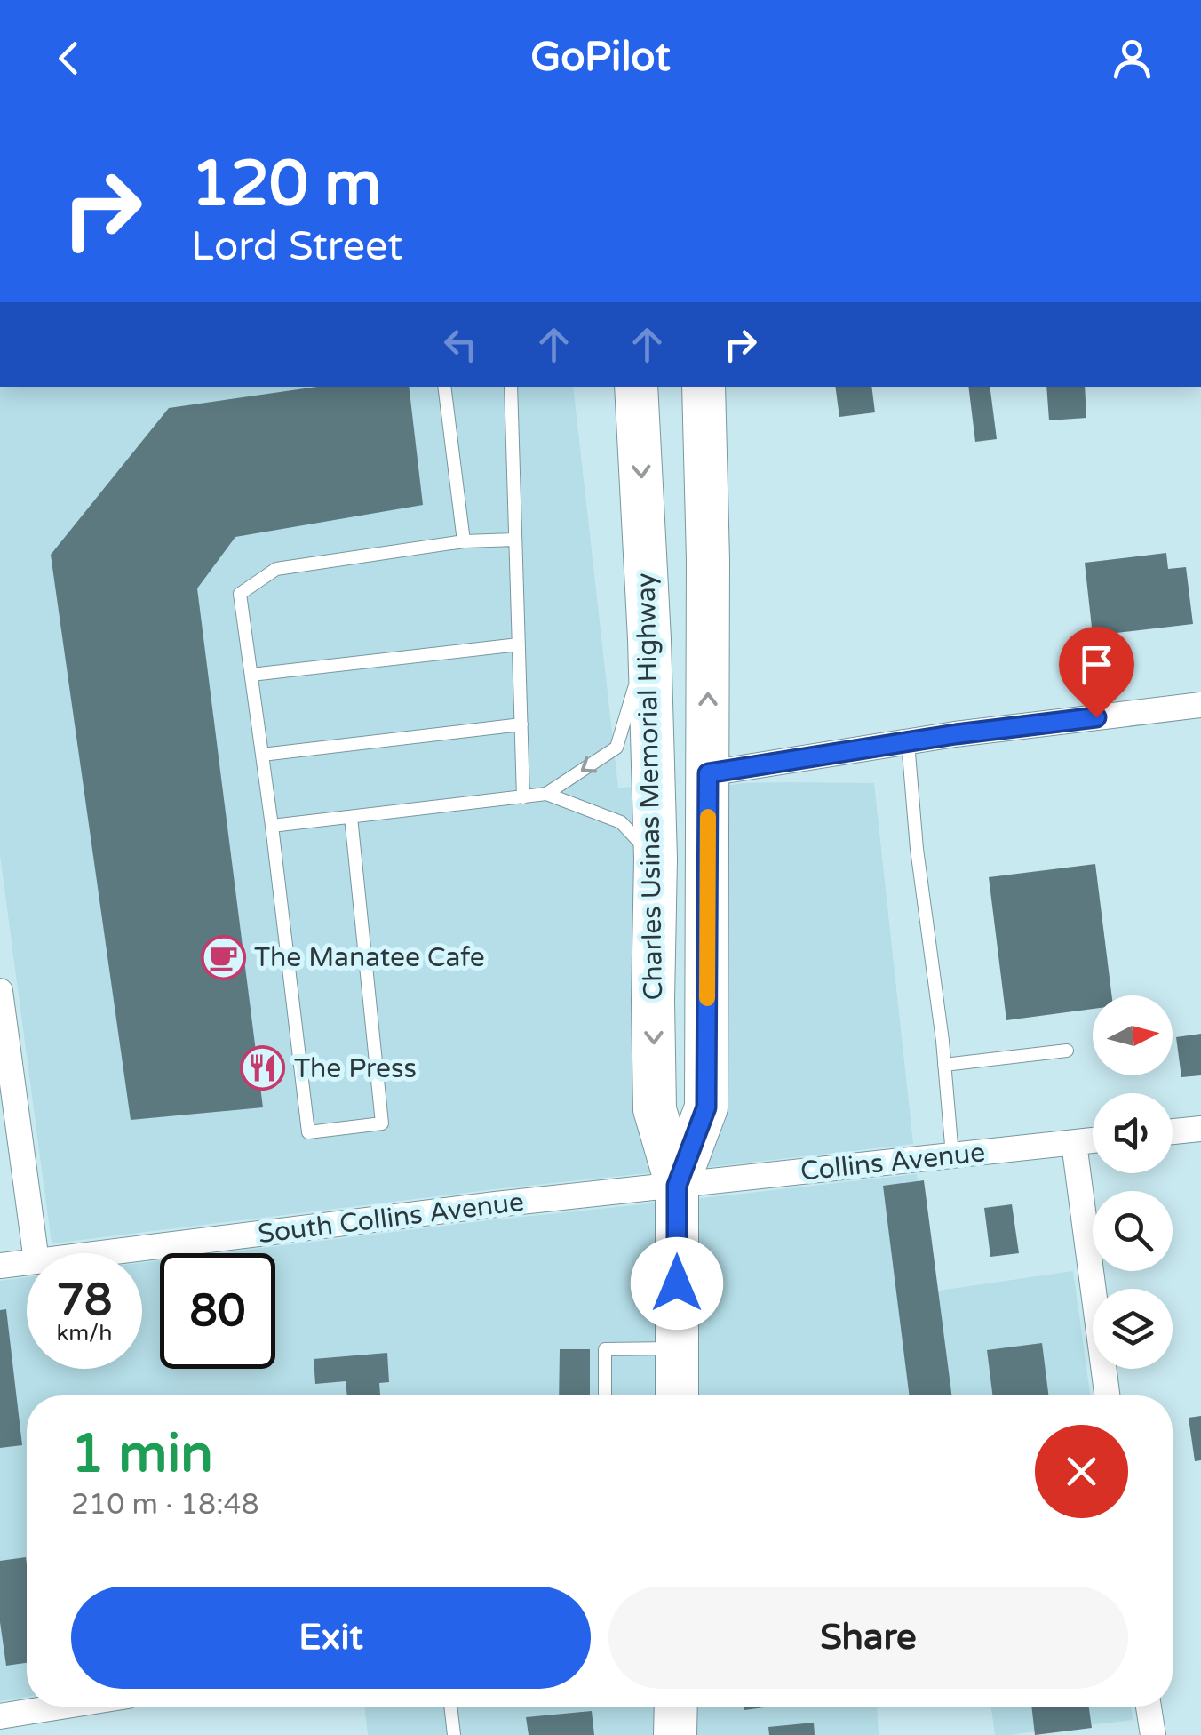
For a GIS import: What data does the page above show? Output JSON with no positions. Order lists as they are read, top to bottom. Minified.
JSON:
{"streets":{"highway":["Charles Usinas Memorial Highway"],"street":["Collins Avenue","South Collins Avenue"]},"crossings":[["Charles Usinas Memorial Highway","Collins Avenue"],["Charles Usinas Memorial Highway","South Collins Avenue"],["Collins Avenue","South Collins Avenue"]],"places":{"cafe":["The Manatee Cafe"],"restaurant":["The Press"]},"north":"right","page":{"header":"GoPilot","turn":["120 m","Lord Street"],"speed":"78 km/h","limit":"80","heading":["1 min","210 m · 18:48"],"buttons":["Exit","Share"]}}
